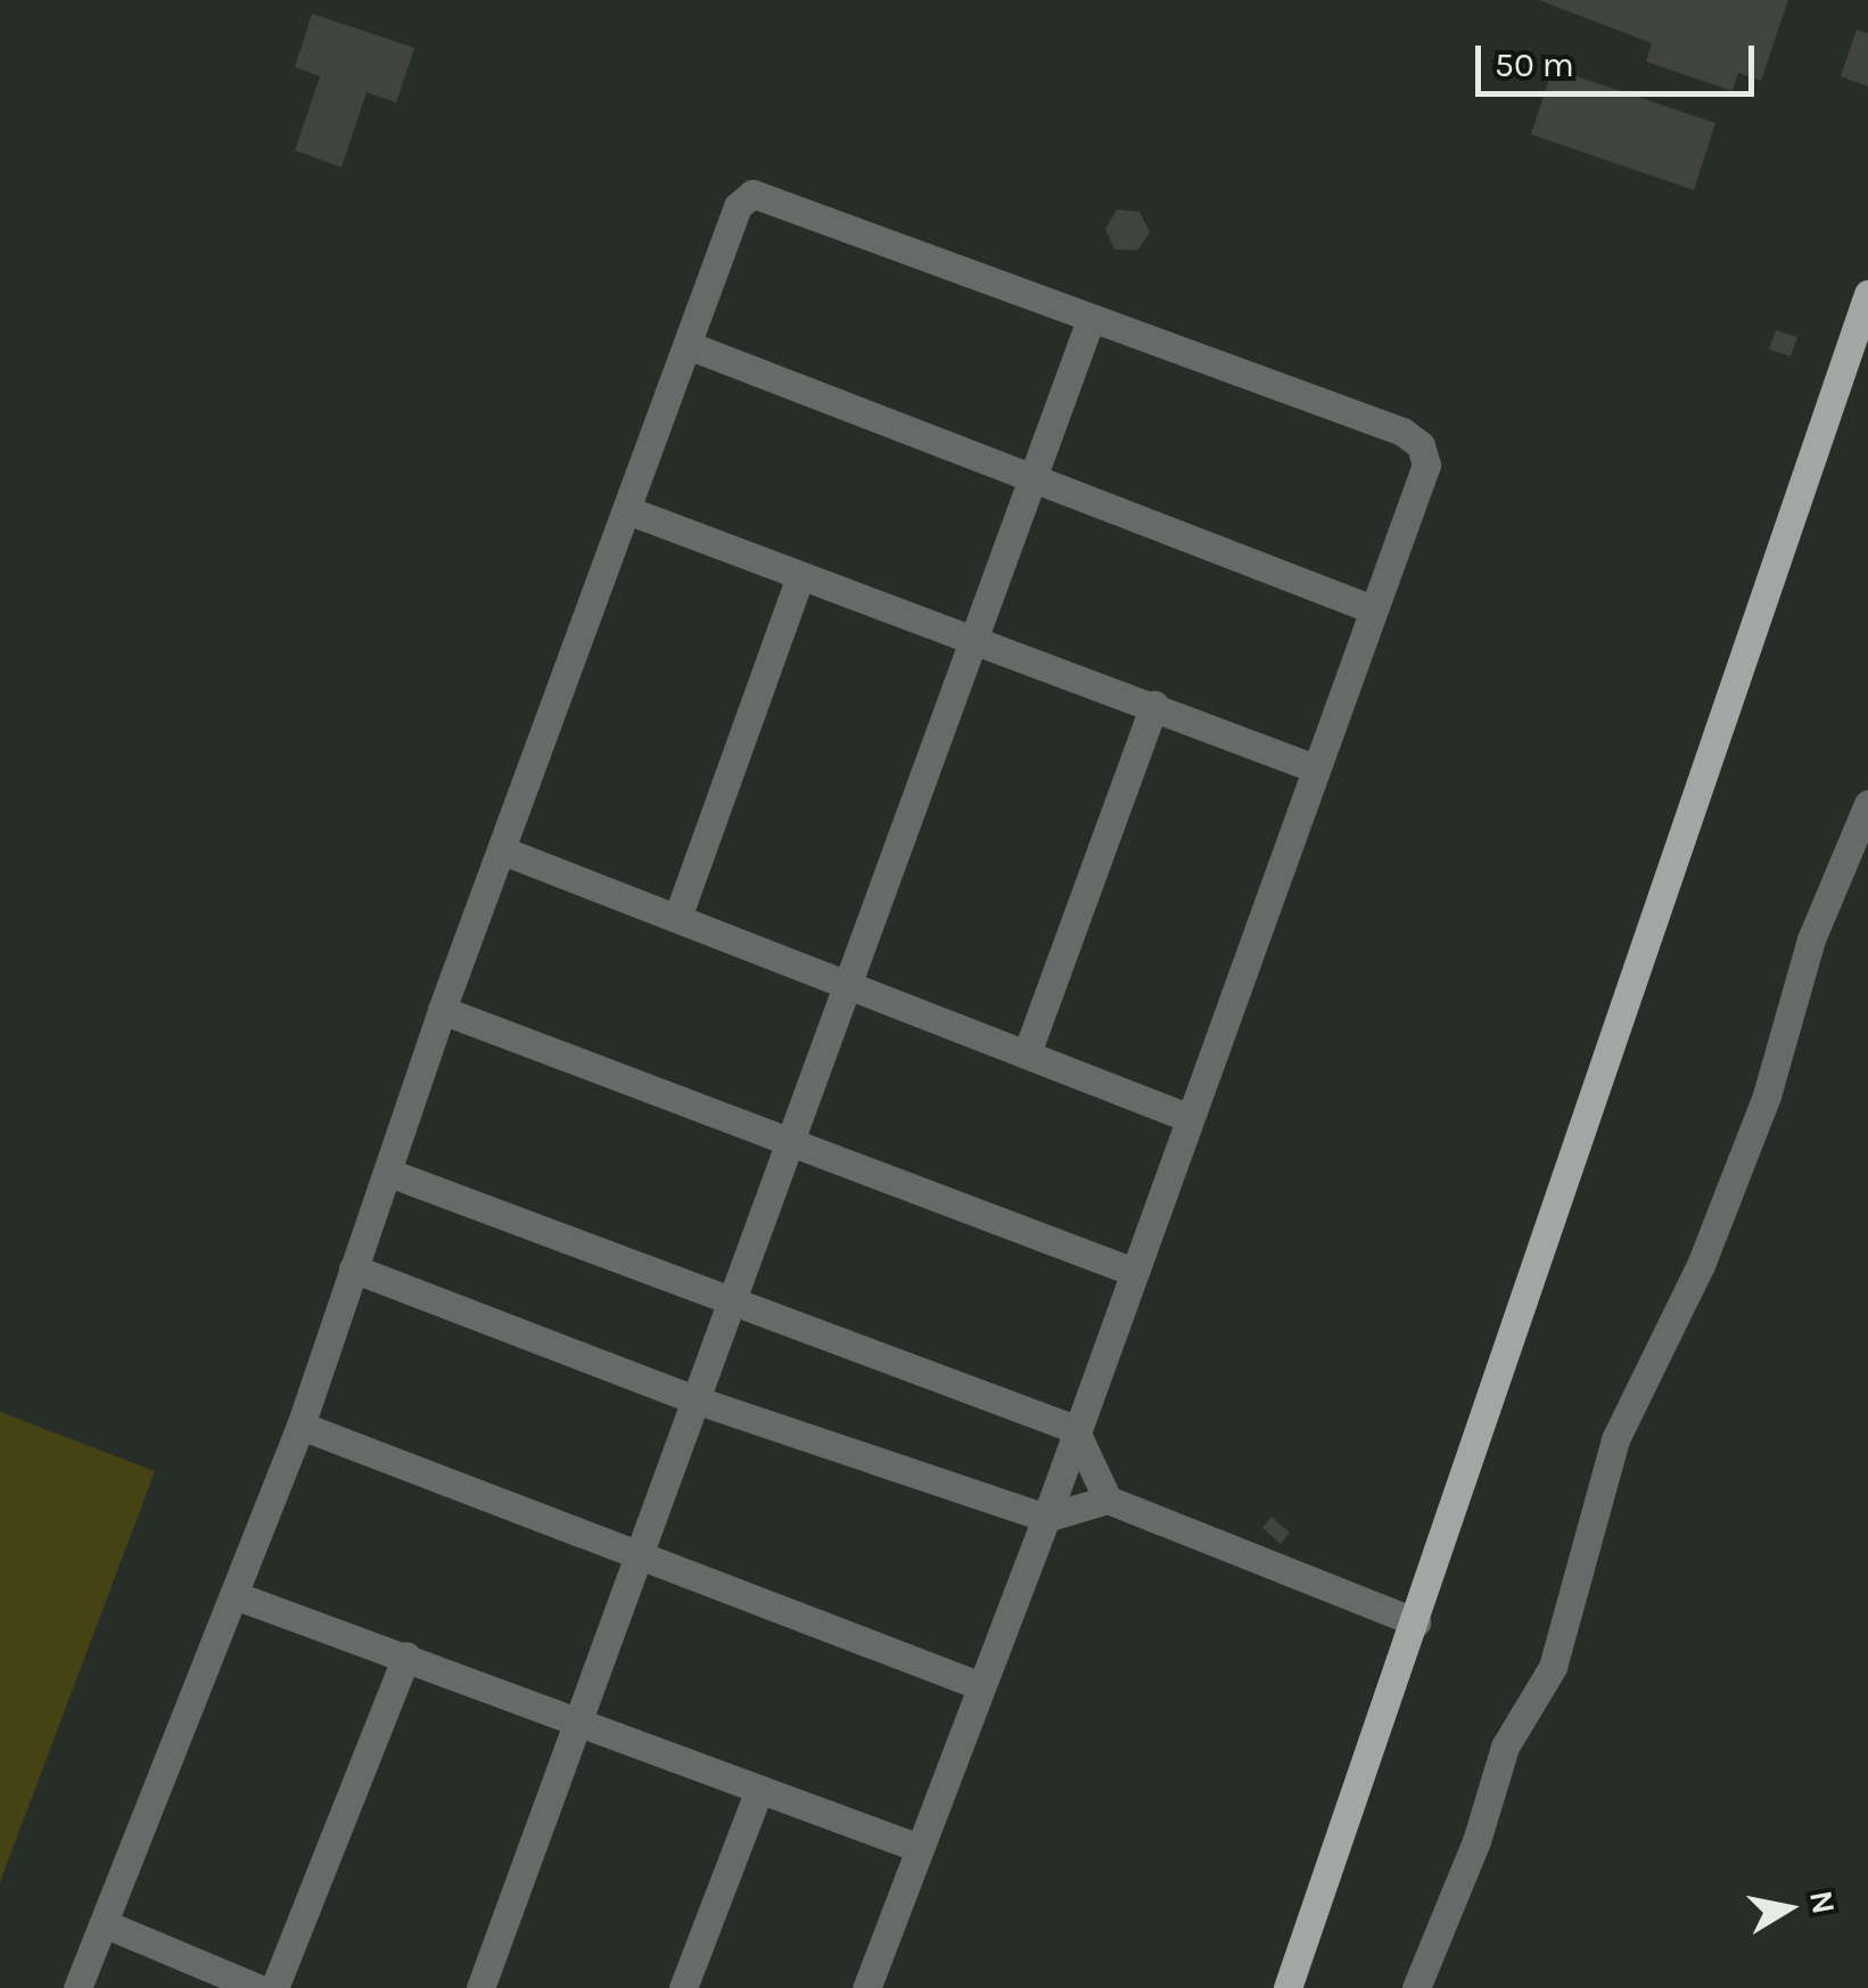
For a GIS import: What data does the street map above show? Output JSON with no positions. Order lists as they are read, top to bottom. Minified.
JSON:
{"scale_bar":"50 m","north":"right"}
